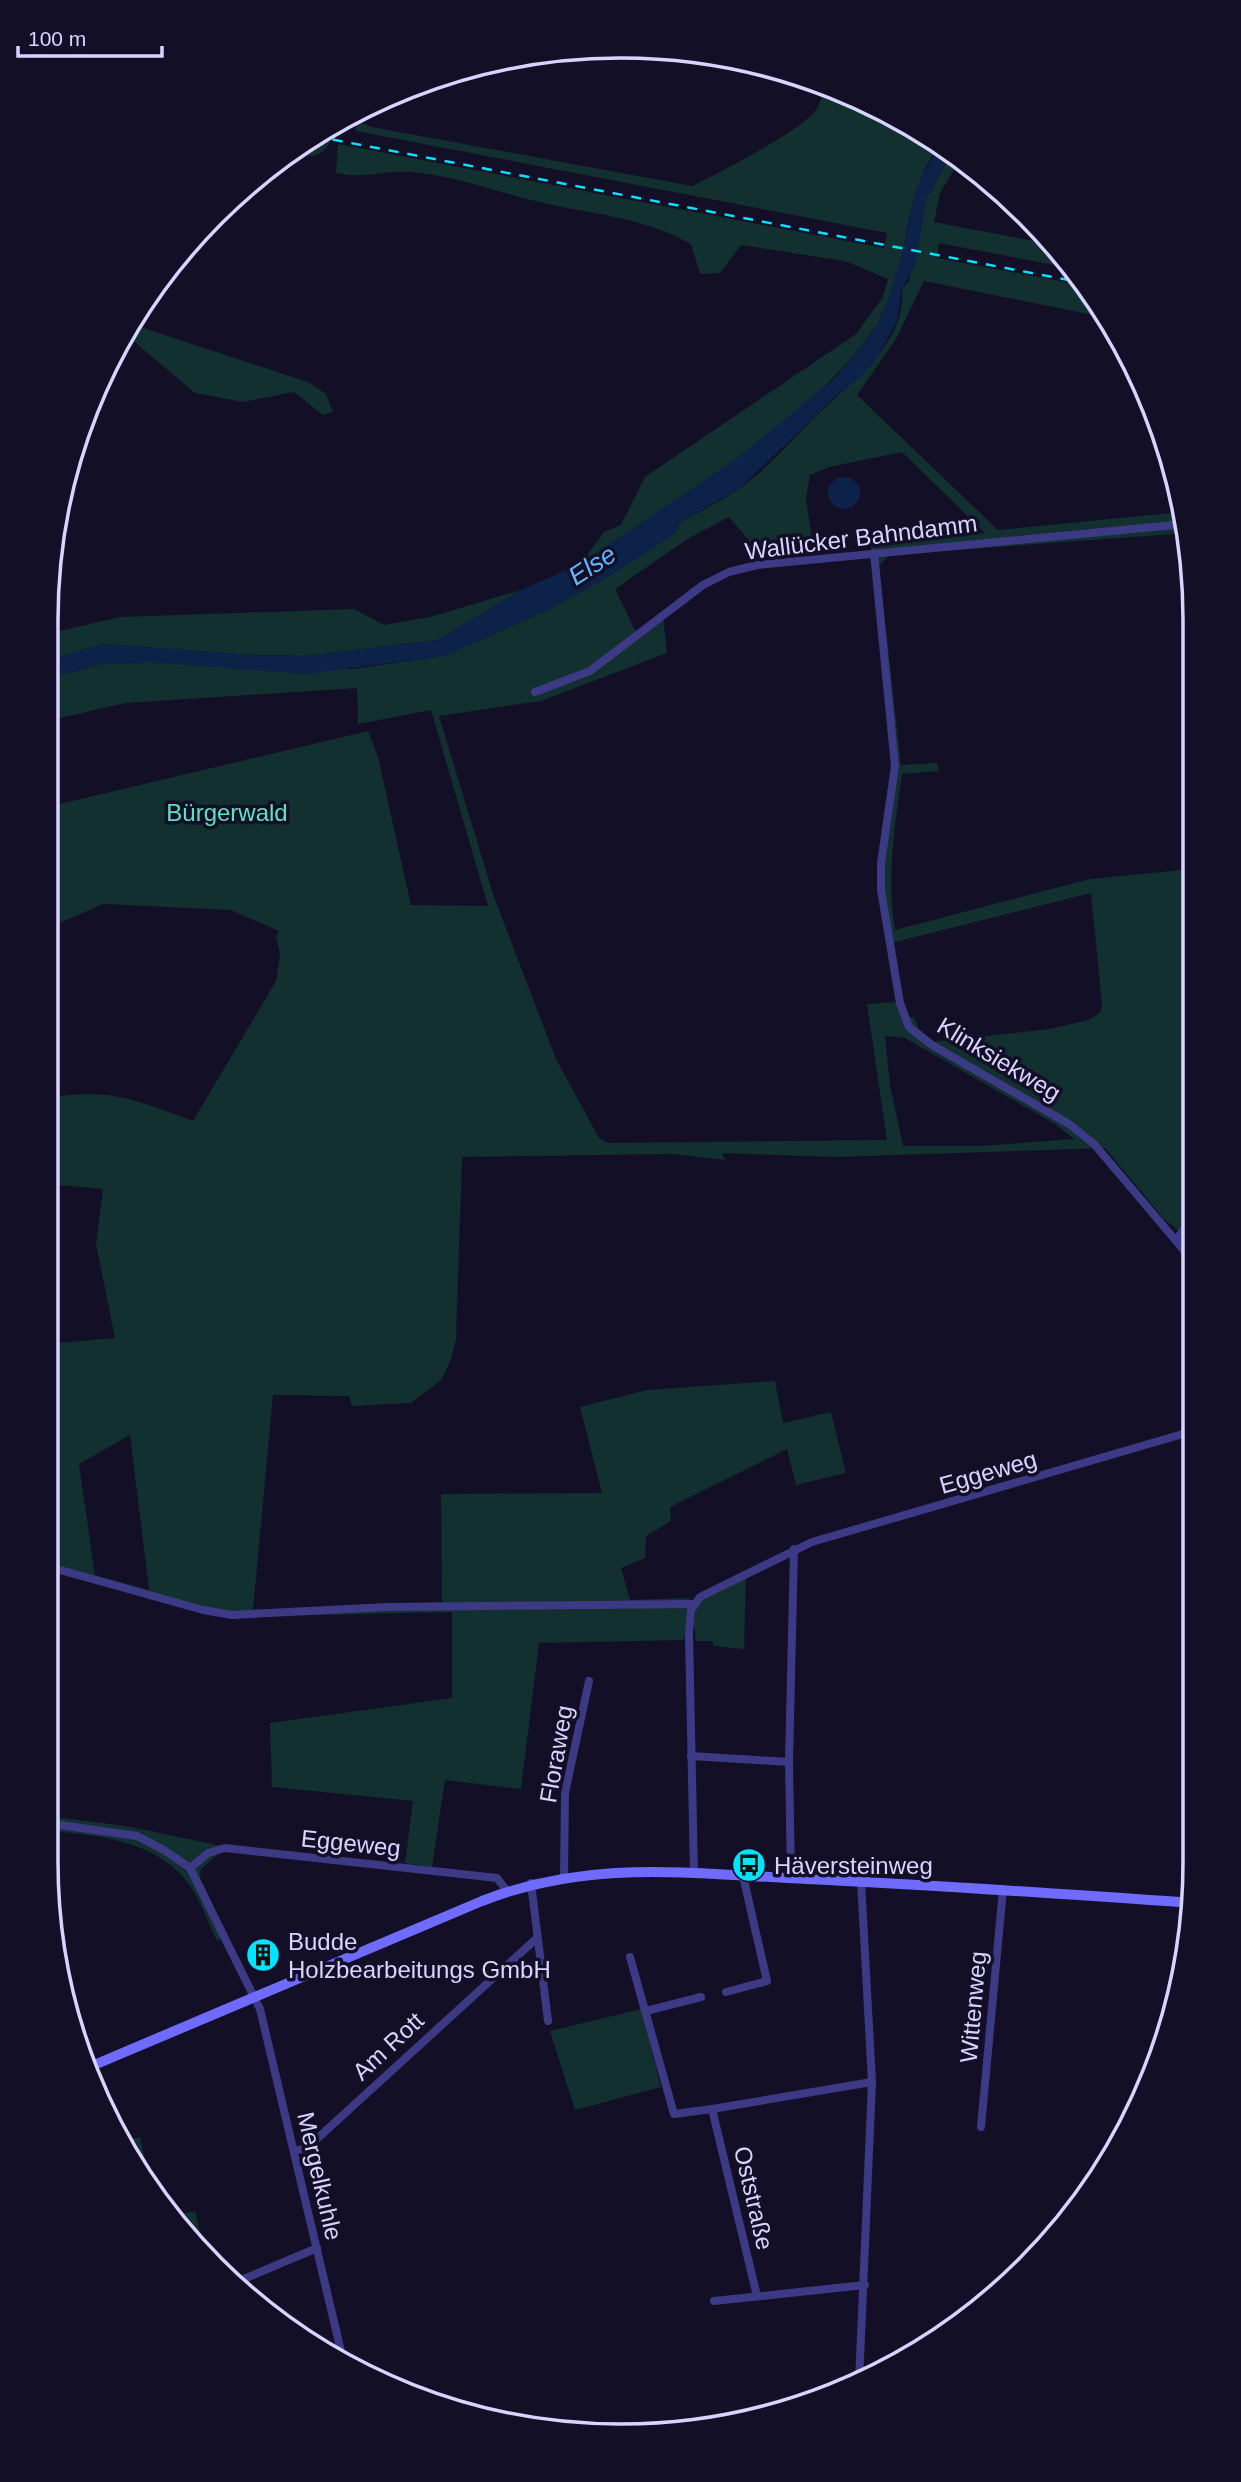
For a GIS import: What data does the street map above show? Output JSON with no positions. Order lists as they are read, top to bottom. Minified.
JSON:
{"streets":{"street":["Wallücker Bahndamm","Klinksiekweg","Eggeweg","Floraweg","Wittenweg","Am Rott","Mergelkuhle","Oststraße"]},"crossings":[["Wallücker Bahndamm","Klinksiekweg"],["Am Rott","Mergelkuhle"]],"water":["Else"],"parks":["Bürgerwald"],"places":{"bus stop":["Häversteinweg"],"building":["Budde Holzbearbeitungs GmbH"]},"scale_bar":"100 m"}
